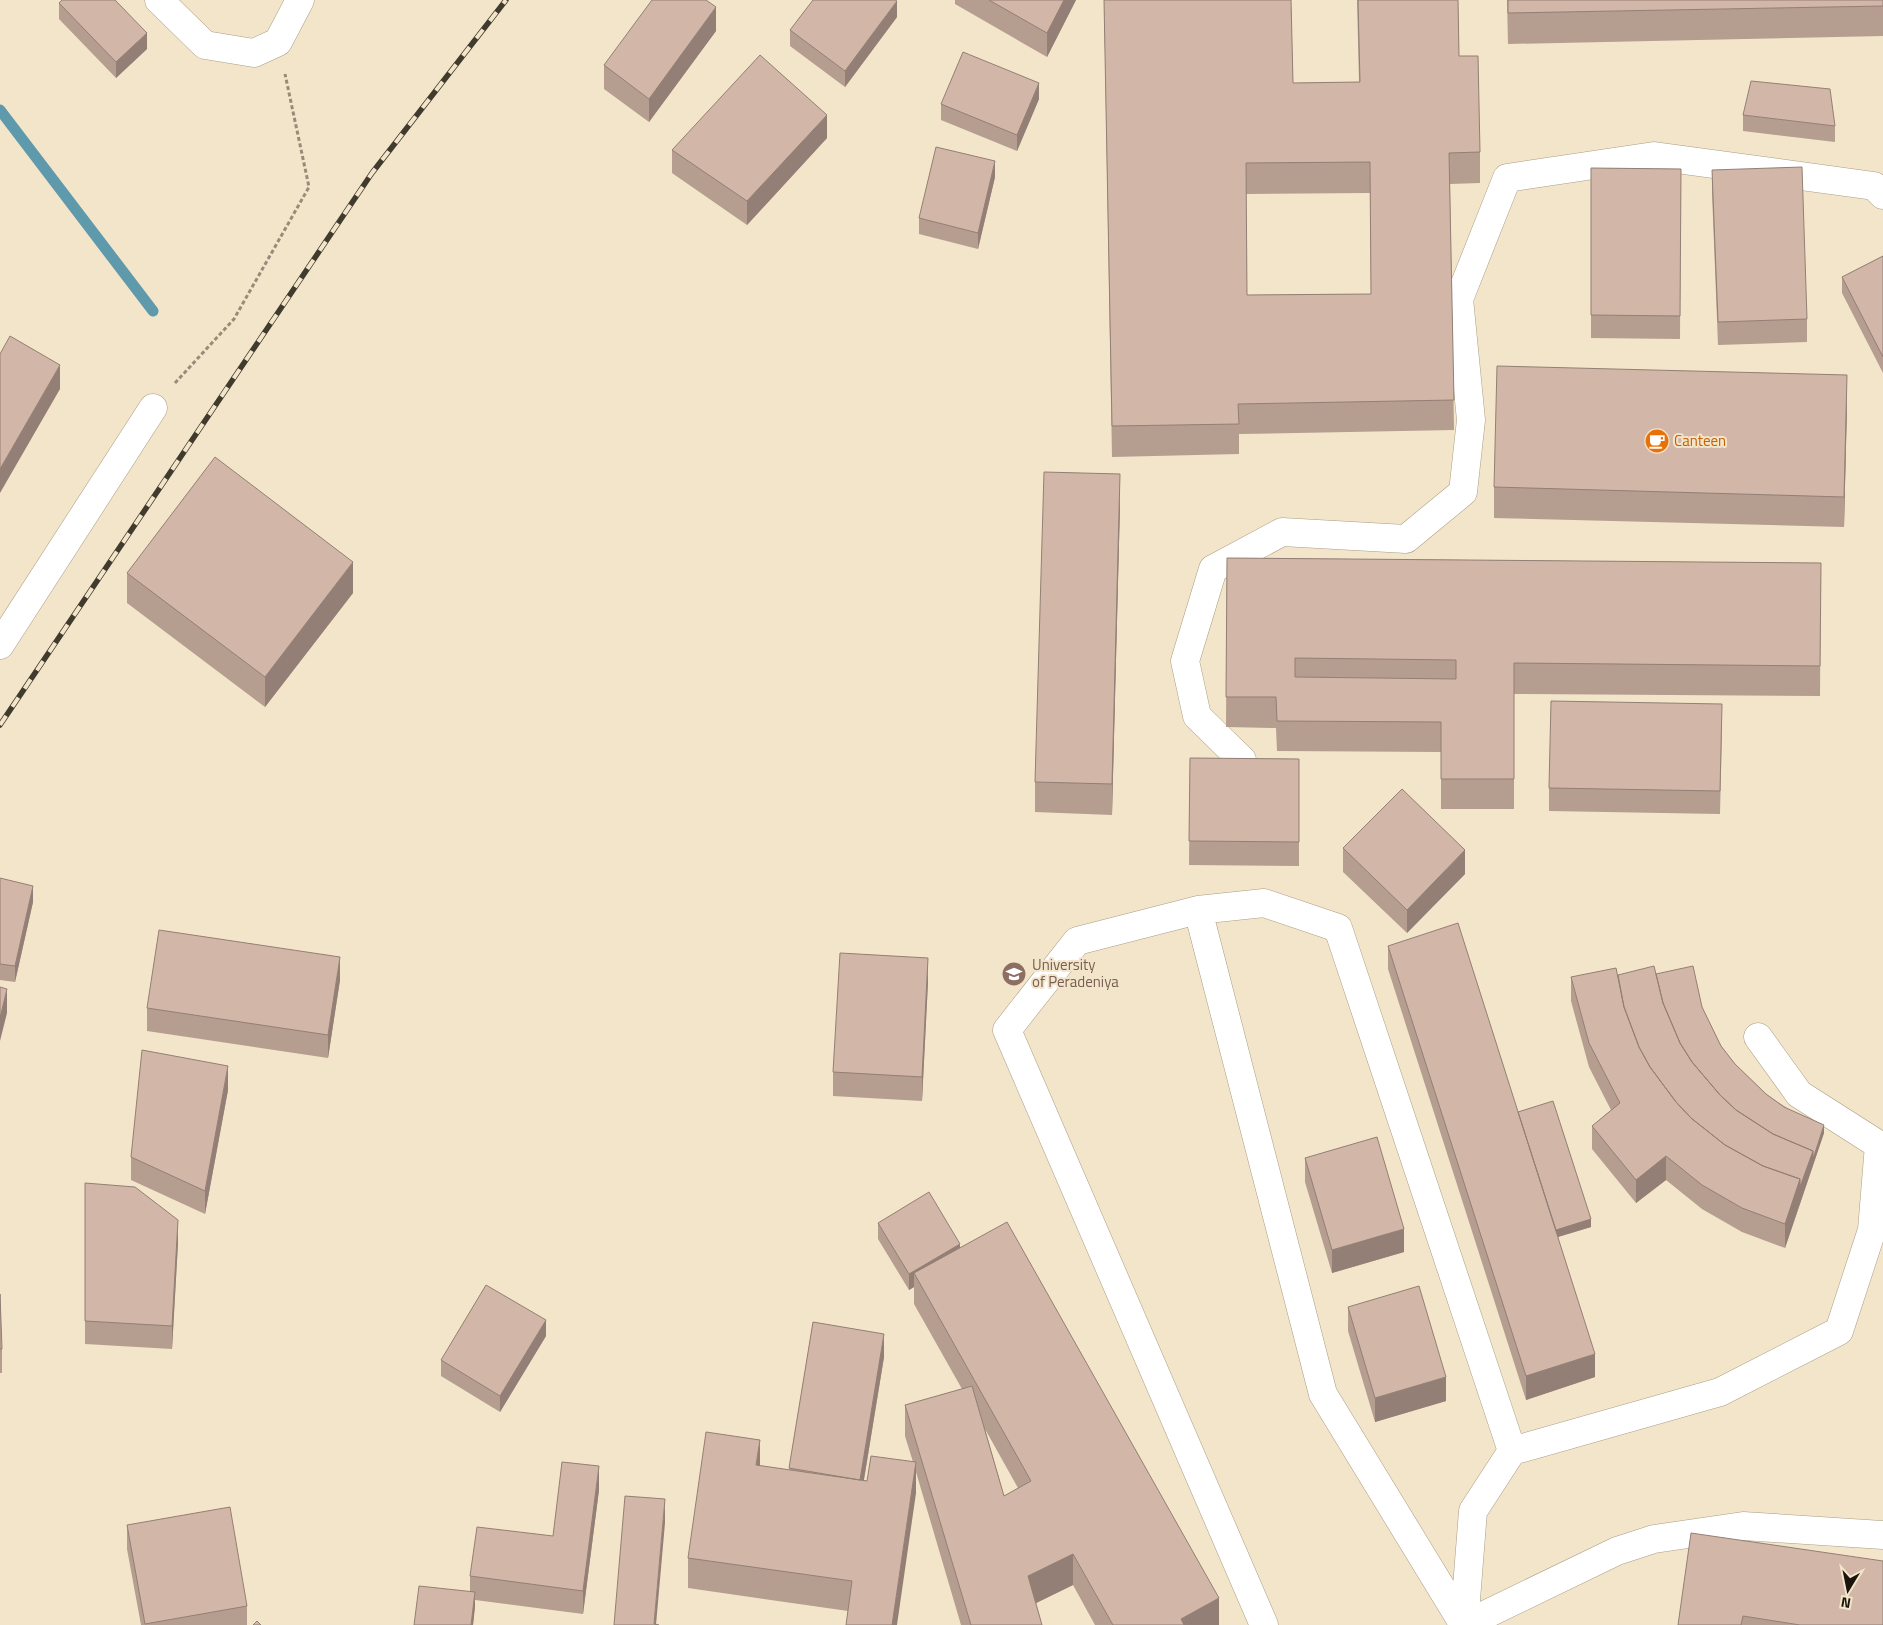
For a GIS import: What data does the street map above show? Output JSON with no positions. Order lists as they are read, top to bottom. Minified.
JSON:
{"places":{"cafe":["Canteen"],"school or university":["University of Peradeniya"]},"north":"bottom"}
